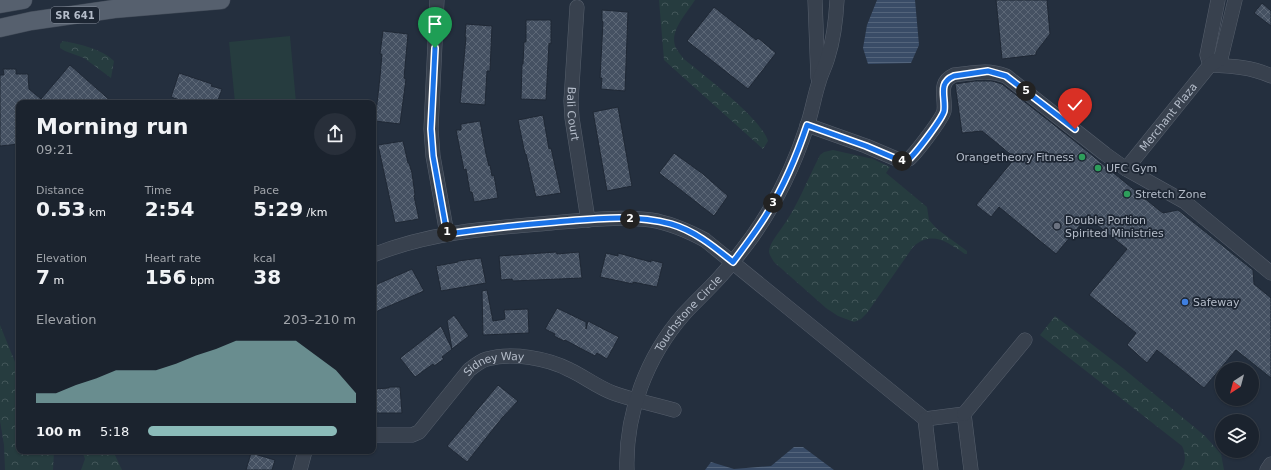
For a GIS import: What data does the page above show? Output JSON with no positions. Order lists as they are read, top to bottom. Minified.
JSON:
{"streets":{"main road":["SR 641"],"street":["Bali Court","Merchant Plaza","Touchstone Circle","Sidney Way"]},"crossings":[["Touchstone Circle","Sidney Way"]],"places":["Orangetheory Fitness","UFC Gym","Stretch Zone","Double Portion Spirited Ministries","Safeway"],"north":"bottom left","page":{"pins":["5","4","3","2","1"],"heading":["Morning run","09:21"],"stats":[["Distance","0.53 km"],["Time","2:54"],["Pace","5:29 /km"],["Elevation","7 m"],["Heart rate","156 bpm"],["kcal","38"]],"chart":["Elevation","203–210 m"],"list":[{"name":"100 m","note":"5:18"}]}}
